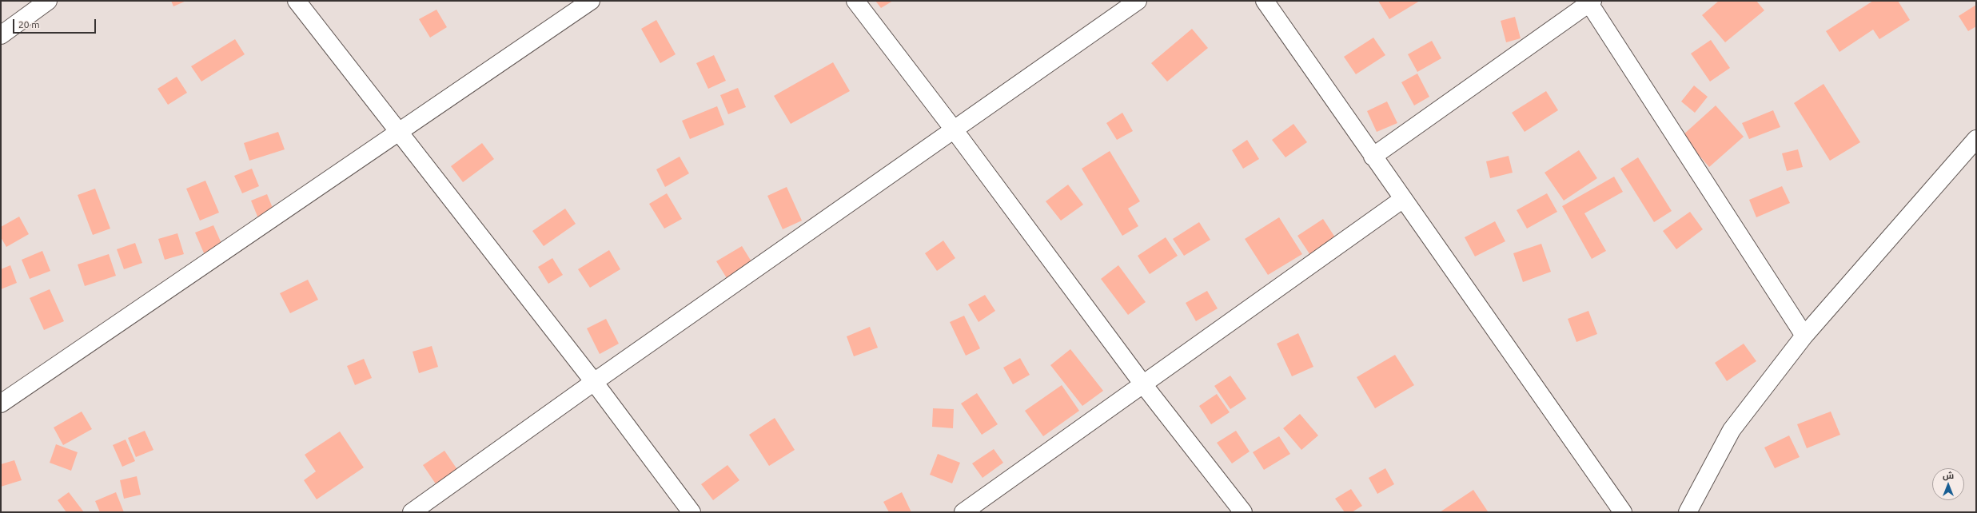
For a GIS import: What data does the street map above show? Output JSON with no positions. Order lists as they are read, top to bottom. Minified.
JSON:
{"scale_bar":"20 m","north":"top"}
